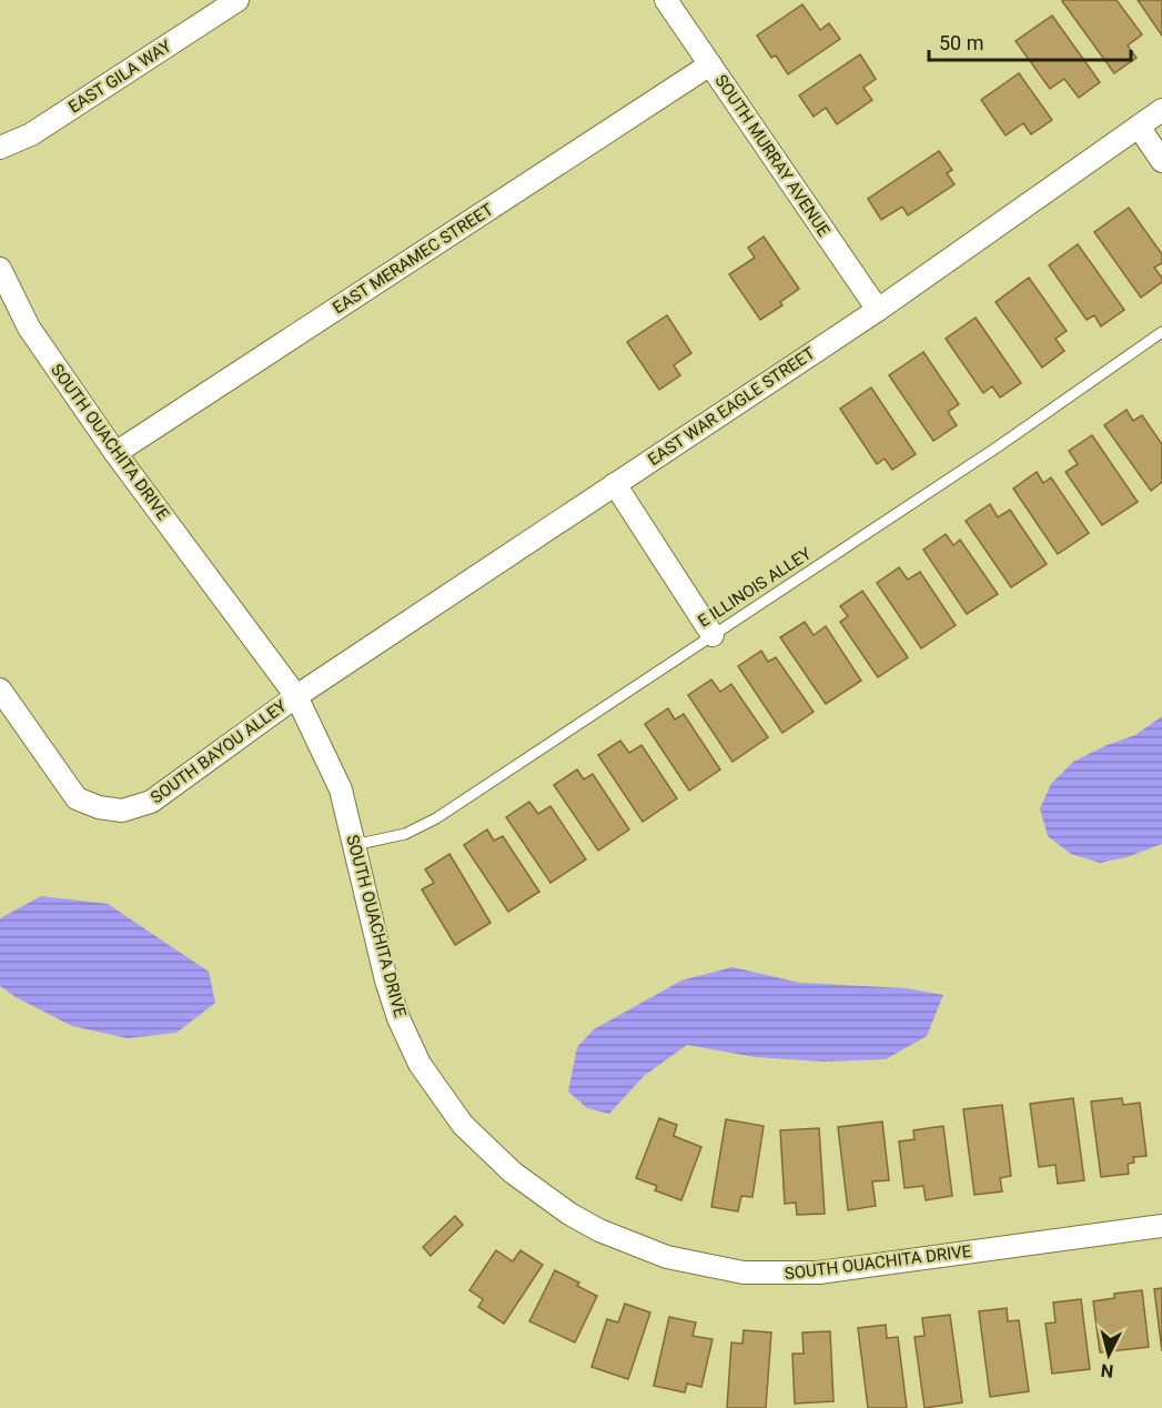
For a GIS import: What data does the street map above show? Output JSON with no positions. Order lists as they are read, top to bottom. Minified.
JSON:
{"streets":{"street":["EAST GILA WAY","SOUTH MURRAY AVENUE","EAST MERAMEC STREET","EAST WAR EAGLE STREET","SOUTH OUACHITA DRIVE","SOUTH BAYOU ALLEY"],"lane":["E ILLINOIS ALLEY"]},"crossings":[["SOUTH MURRAY AVENUE","EAST MERAMEC STREET"],["SOUTH MURRAY AVENUE","EAST WAR EAGLE STREET"],["EAST MERAMEC STREET","SOUTH OUACHITA DRIVE"],["EAST WAR EAGLE STREET","SOUTH OUACHITA DRIVE"],["EAST WAR EAGLE STREET","SOUTH BAYOU ALLEY"],["SOUTH OUACHITA DRIVE","E ILLINOIS ALLEY"],["SOUTH OUACHITA DRIVE","SOUTH BAYOU ALLEY"]],"scale_bar":"50 m","north":"bottom"}
